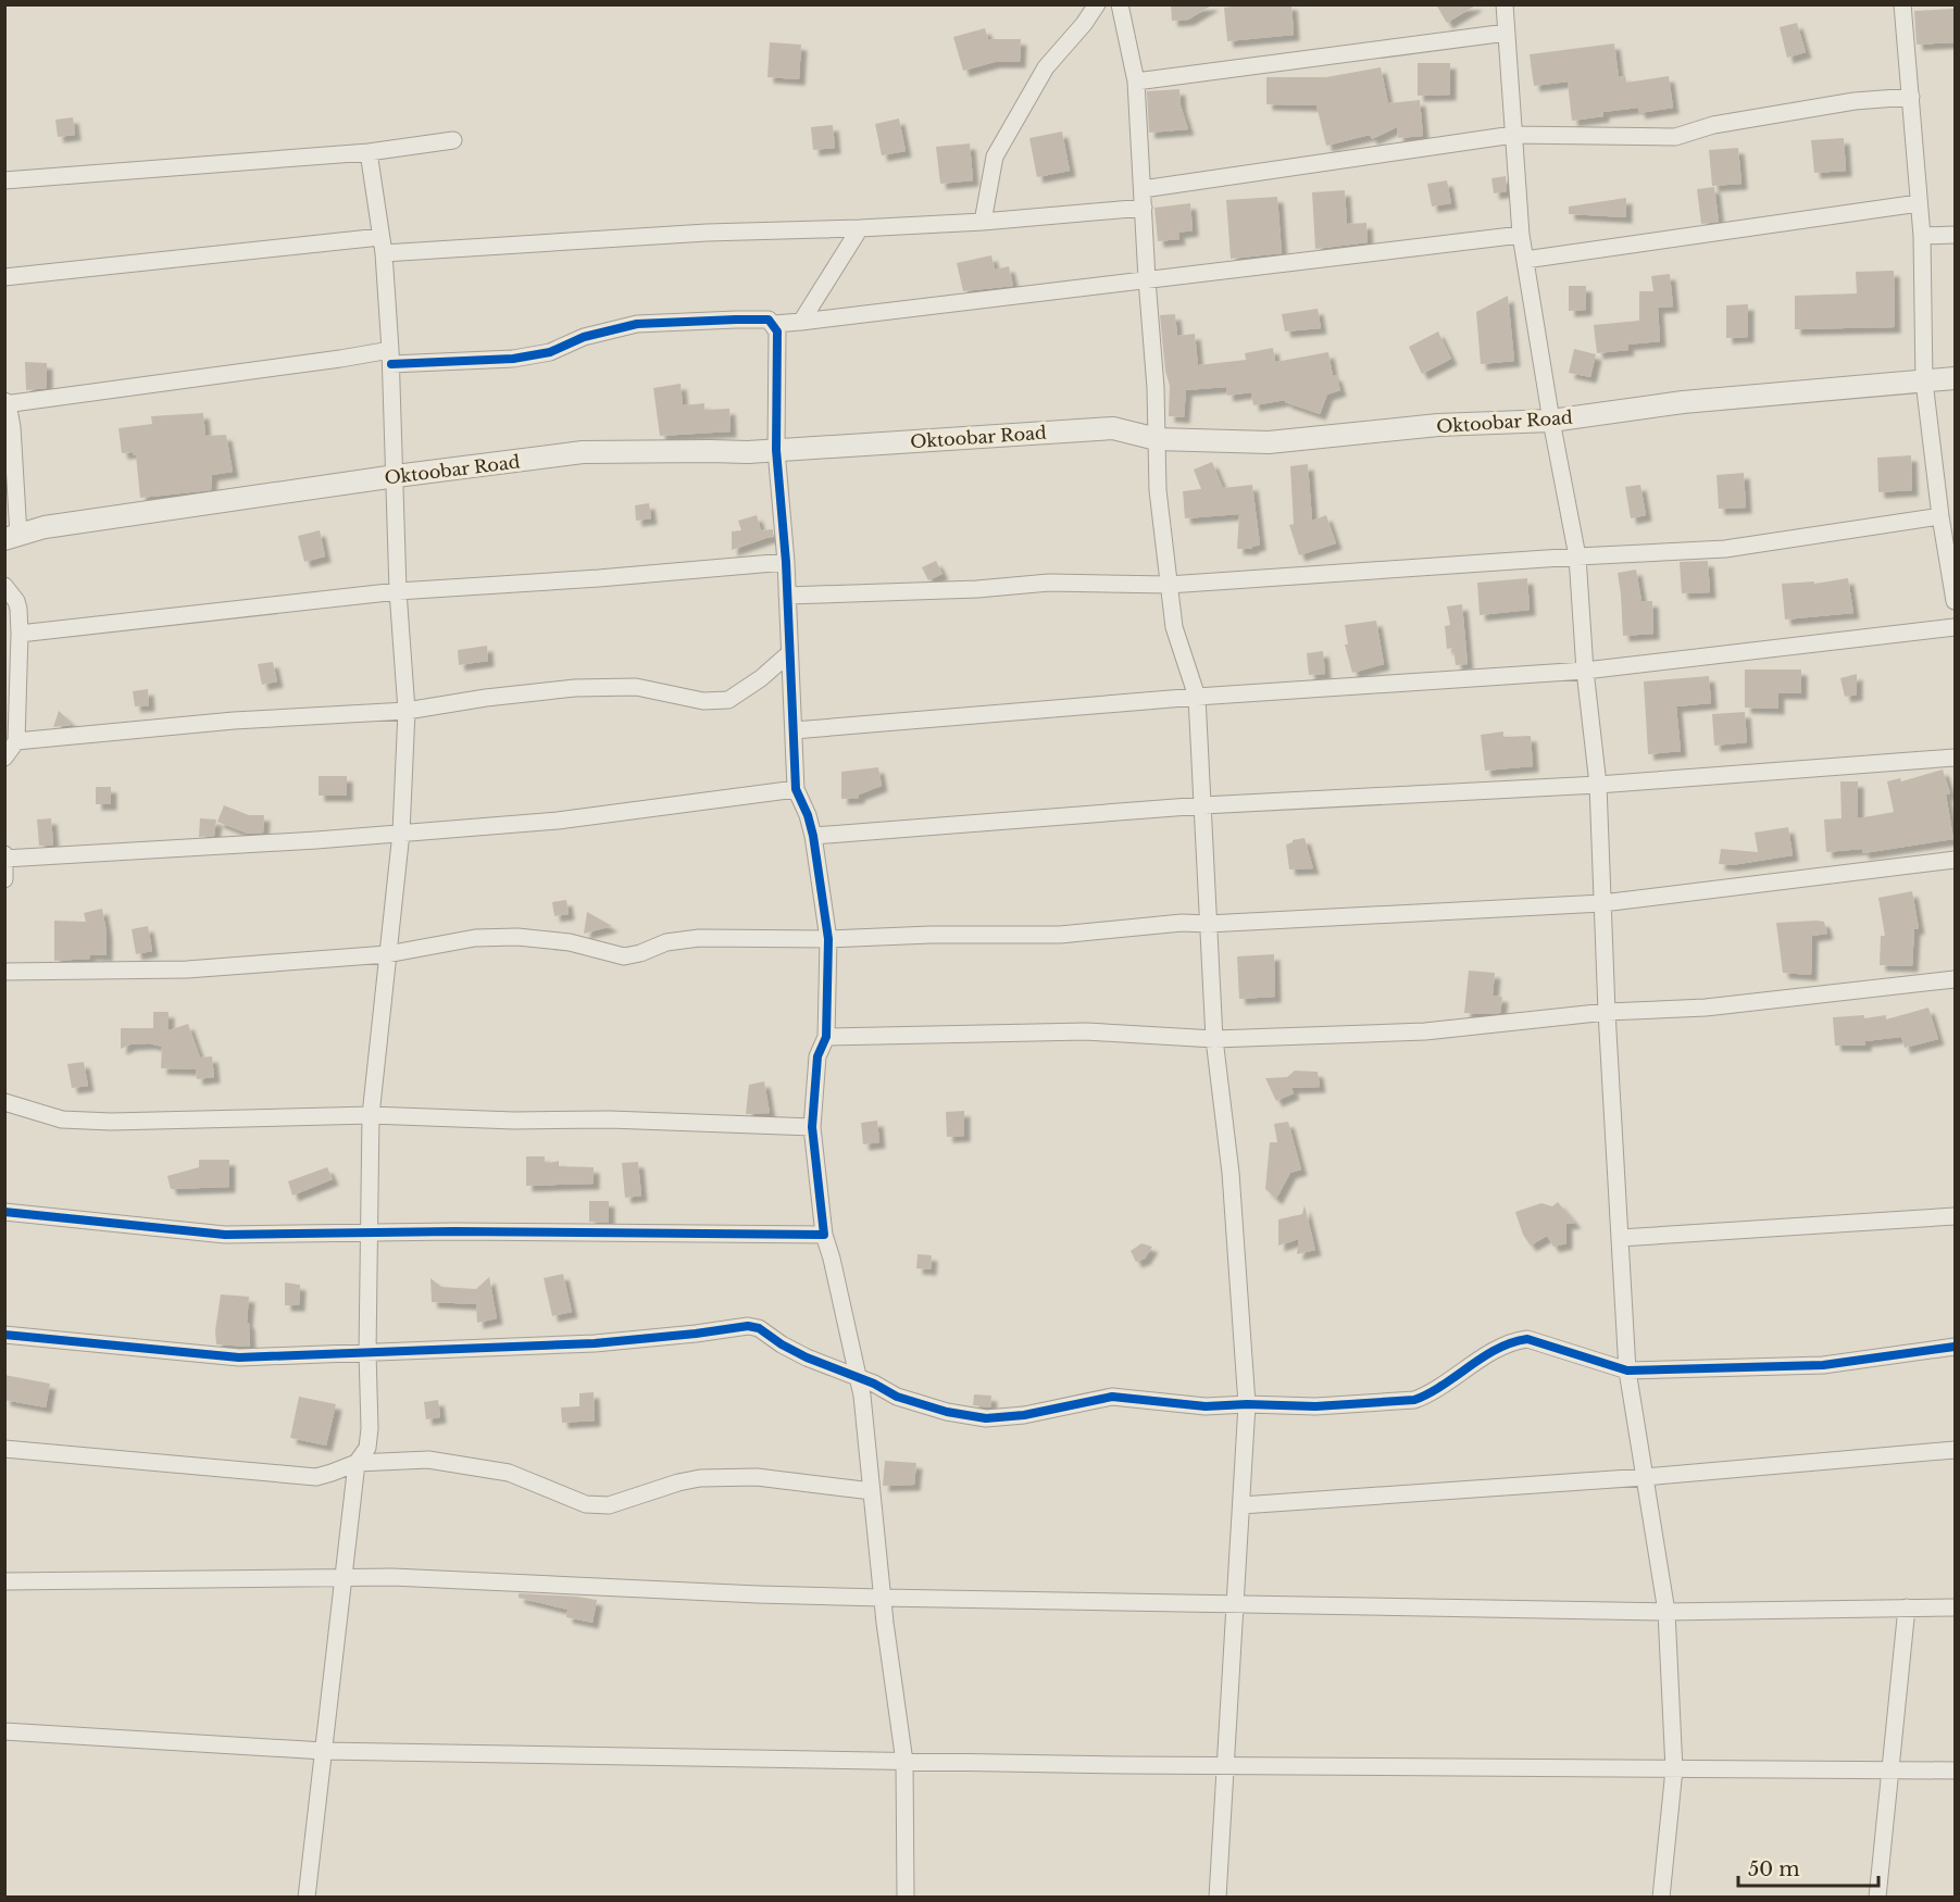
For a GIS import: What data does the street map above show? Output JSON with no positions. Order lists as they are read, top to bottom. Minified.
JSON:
{"streets":{"street":["Oktoobar Road"]},"scale_bar":"50 m"}
